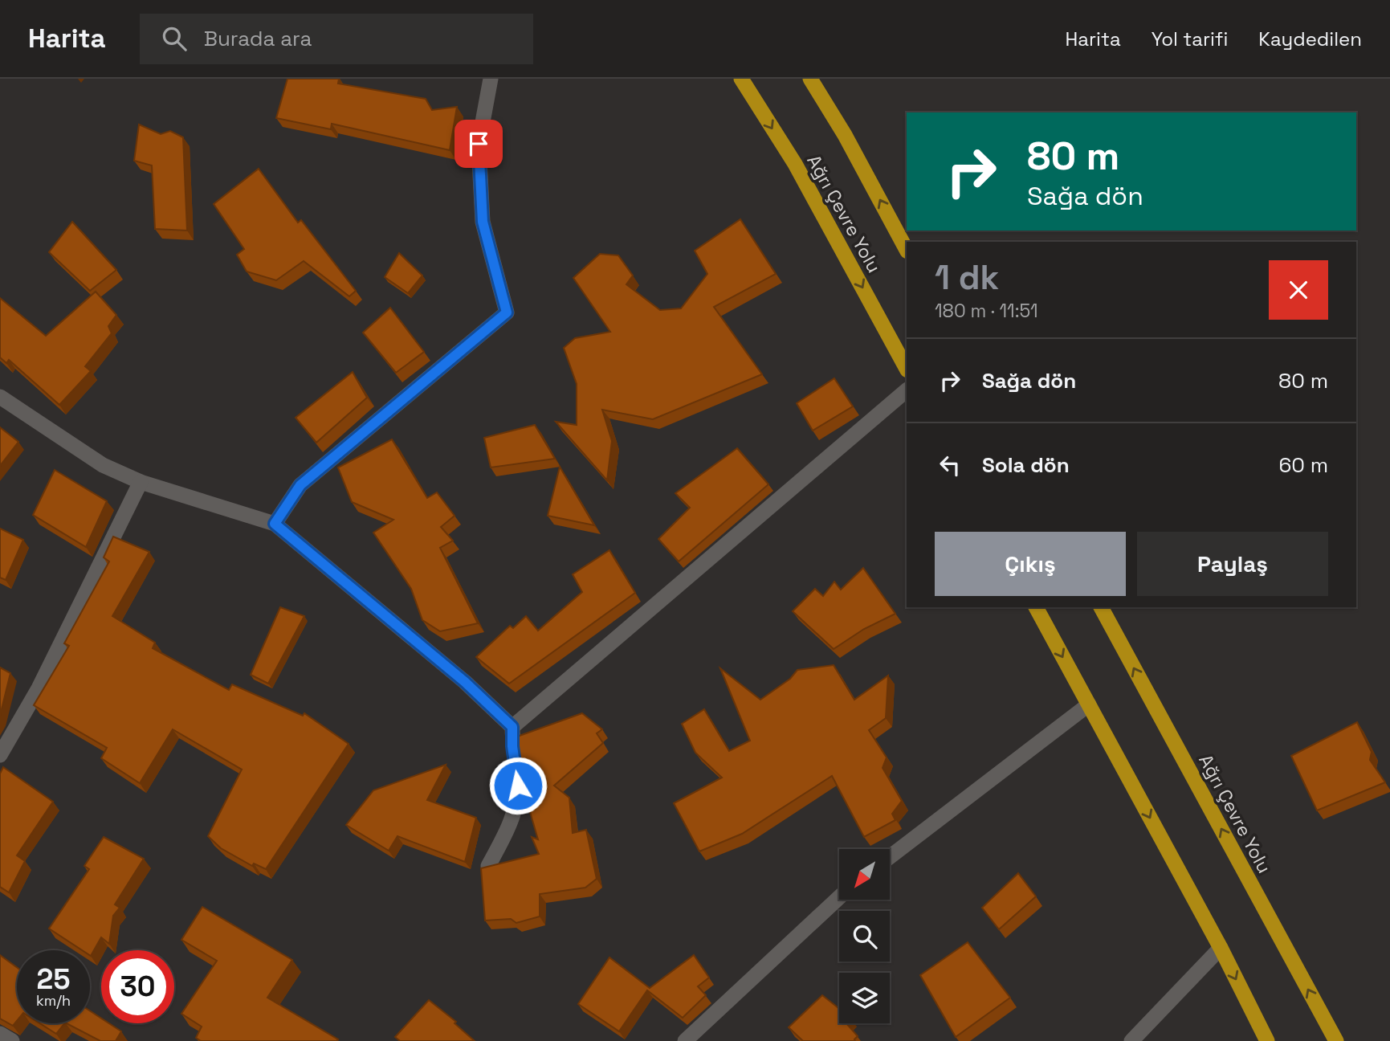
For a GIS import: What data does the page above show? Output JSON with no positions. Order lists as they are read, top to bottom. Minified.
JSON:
{"streets":{"highway":["Ağrı Çevre Yolu"]},"north":"bottom left","page":{"header":"Harita","search":"Burada ara","nav":["Harita","Yol tarifi","Kaydedilen"],"turn":["80 m","Sağa dön"],"heading":["1 dk","180 m · 11:51"],"list":[{"name":"Sağa dön","value":"80 m"},{"name":"Sola dön","value":"60 m"}],"buttons":["Çıkış","Paylaş"],"speed":"25 km/h","limit":"30"}}
